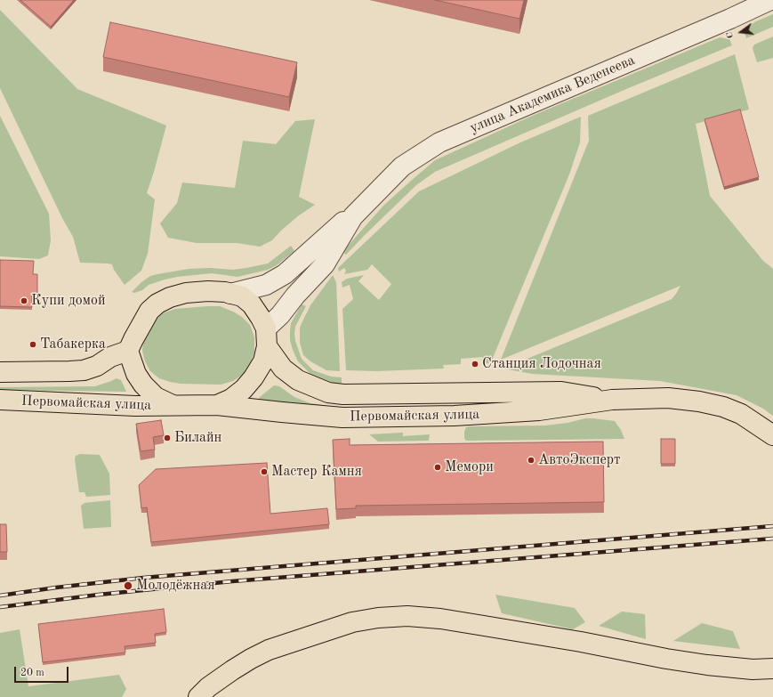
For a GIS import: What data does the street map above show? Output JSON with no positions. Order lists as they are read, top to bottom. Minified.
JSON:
{"streets":{"main road":["Первомайская улица"],"street":["улица Академика Веденеева"]},"places":["Купи домой","Табакерка","Станция Лодочная","Билайн","АвтоЭксперт","Мемори","Мастер Камня","Молодёжная"],"scale_bar":"20 m","north":"left"}
